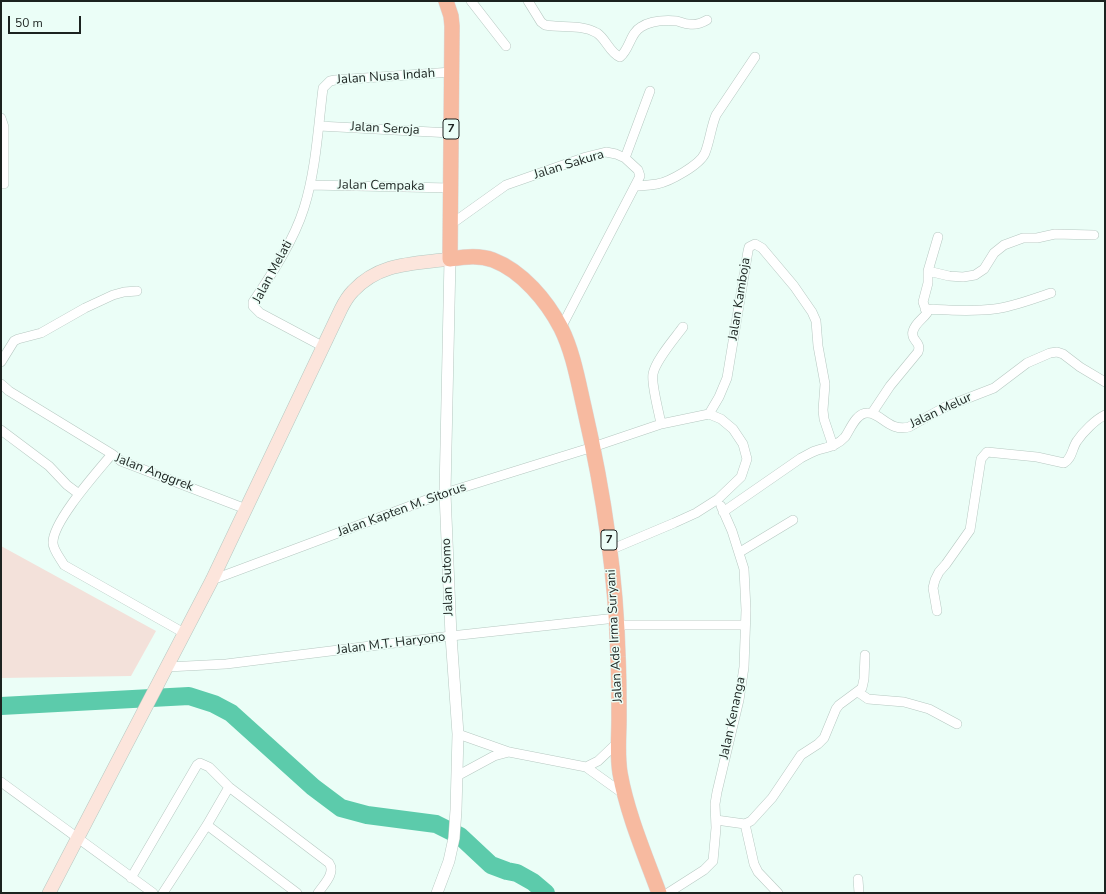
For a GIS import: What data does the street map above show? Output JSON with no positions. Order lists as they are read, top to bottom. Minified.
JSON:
{"streets":{"highway":["7","Jalan Ade Irma Suryani"],"street":["Jalan Nusa Indah","Jalan Seroja","Jalan Sakura","Jalan Cempaka","Jalan Melati","Jalan Kamboja","Jalan Melur","Jalan Anggrek","Jalan Kapten M. Sitorus","Jalan Sutomo","Jalan M.T. Haryono","Jalan Kenanga"]},"crossings":[["Jalan Nusa Indah","Jalan Seroja"],["Jalan Nusa Indah","7"],["Jalan Nusa Indah","Jalan Cempaka"],["Jalan Nusa Indah","Jalan Melati"],["Jalan Seroja","7"],["7","Jalan Sakura"],["7","Jalan Cempaka"],["7","Jalan Sutomo"],["7","Jalan Ade Irma Suryani"],["Jalan Sakura","Jalan Ade Irma Suryani"],["Jalan Cempaka","Jalan Melati"],["Jalan Kamboja","Jalan Kapten M. Sitorus"],["Jalan Kapten M. Sitorus","Jalan Sutomo"],["Jalan Kapten M. Sitorus","Jalan Ade Irma Suryani"],["Jalan Sutomo","Jalan Ade Irma Suryani"],["Jalan Sutomo","Jalan M.T. Haryono"],["Jalan Ade Irma Suryani","Jalan M.T. Haryono"],["Jalan M.T. Haryono","Jalan Kenanga"]],"scale_bar":"50 m"}
